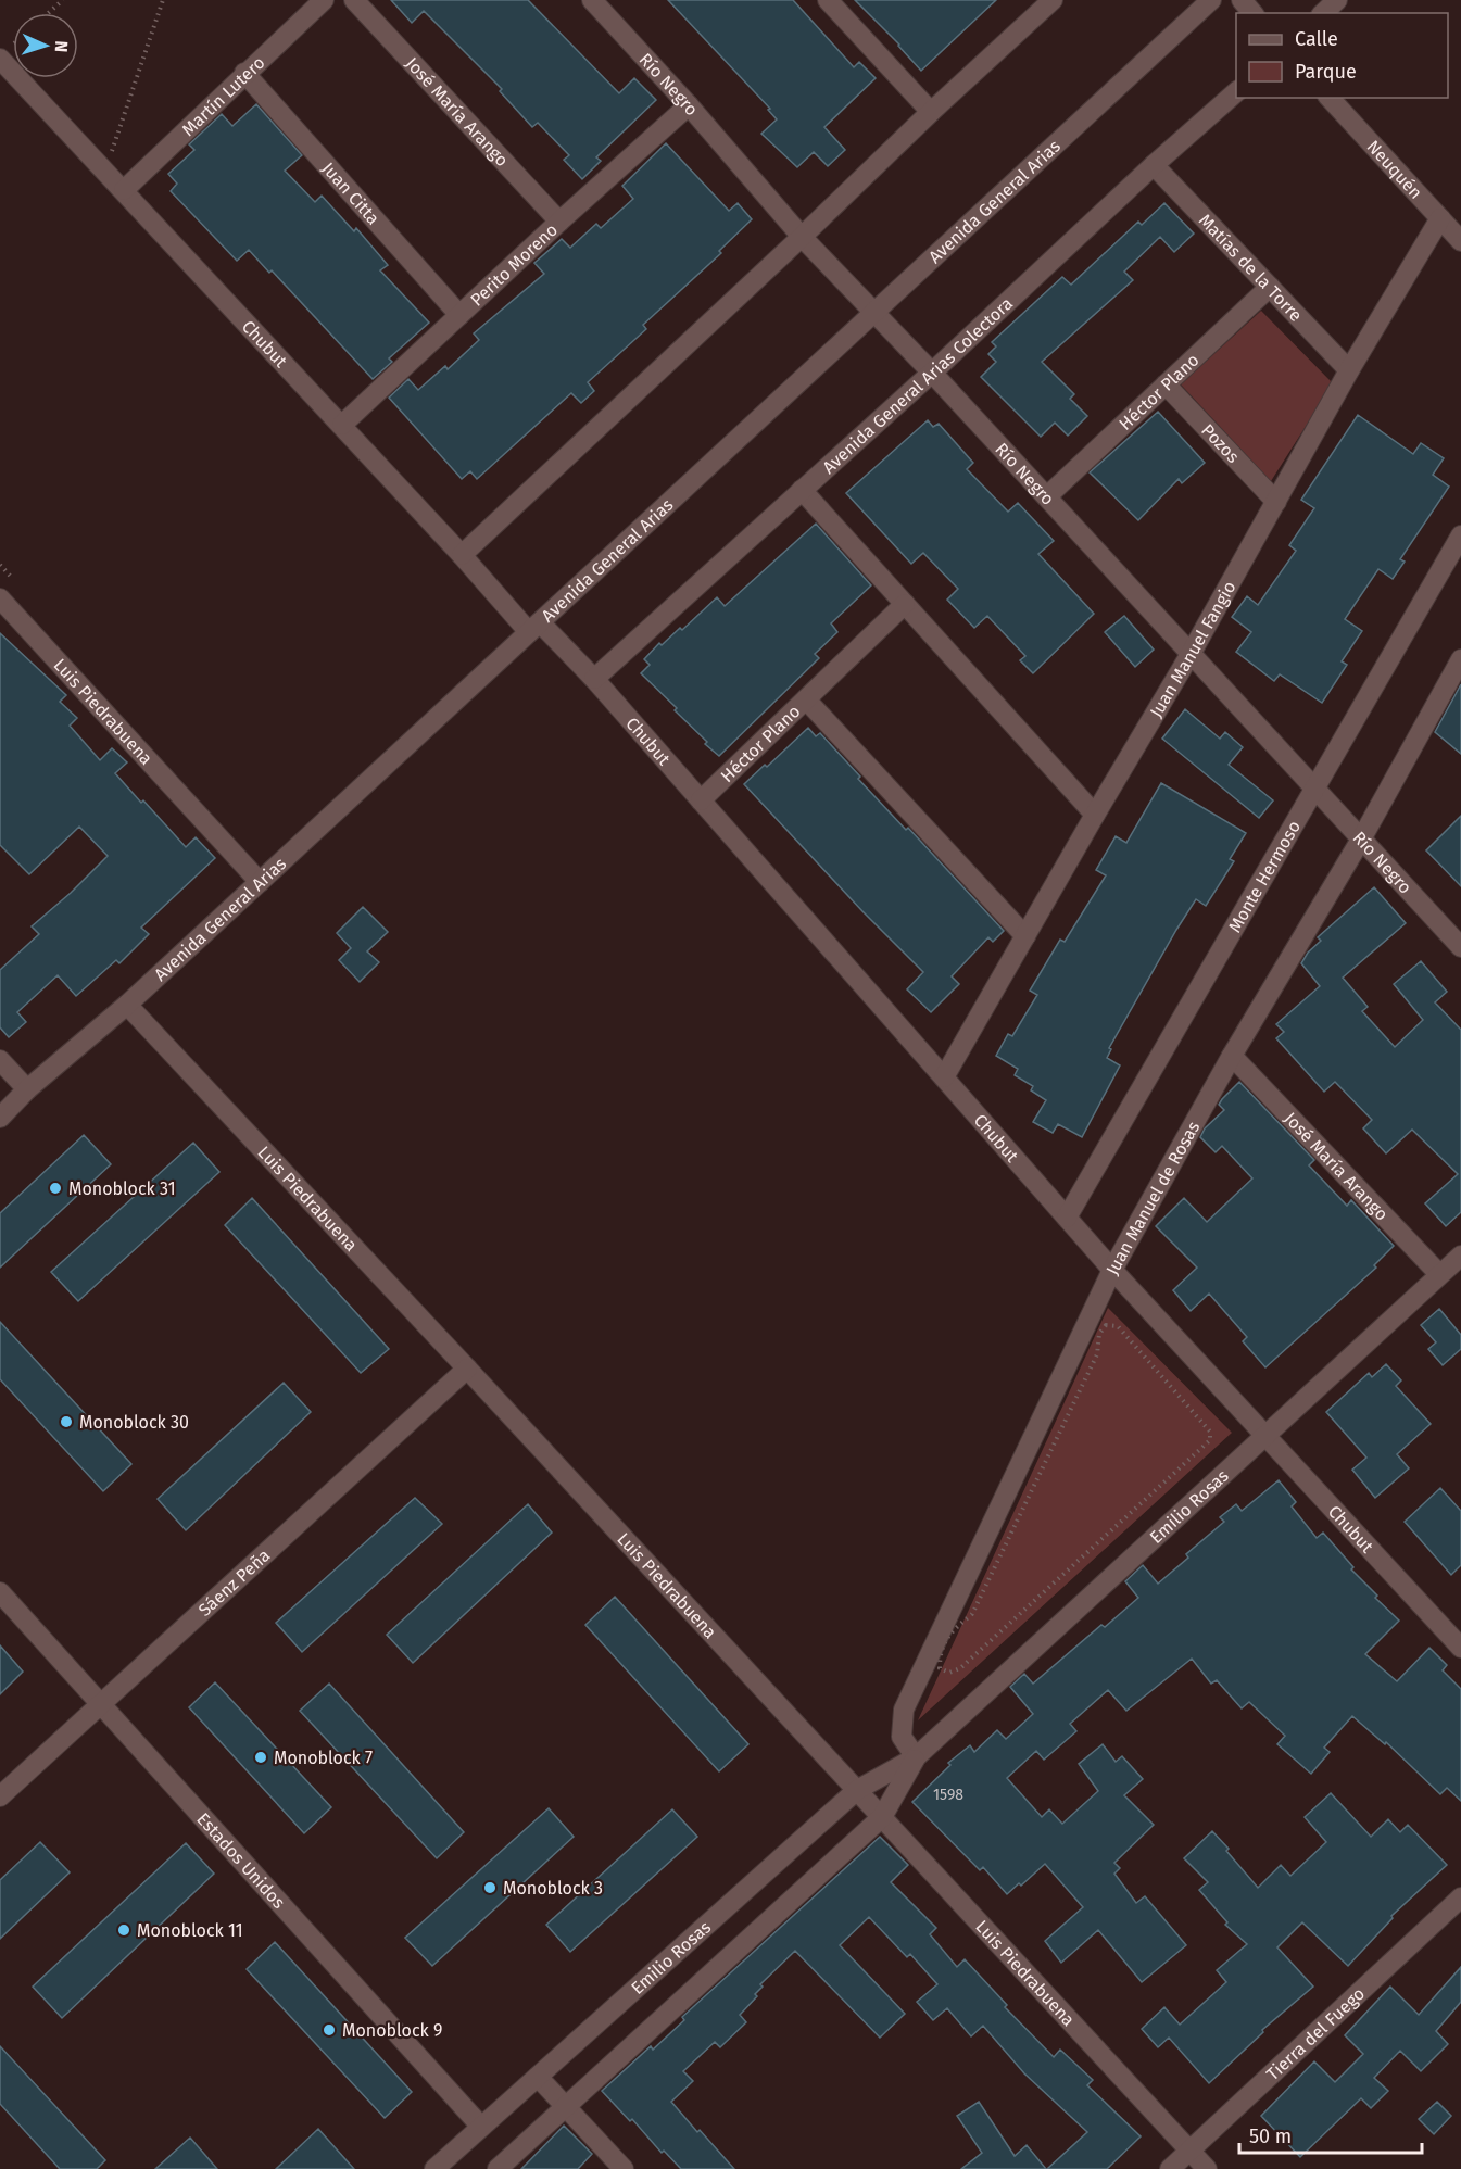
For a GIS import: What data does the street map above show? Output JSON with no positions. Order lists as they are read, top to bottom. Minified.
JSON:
{"streets":{"street":["Río Negro","Martín Lutero","José María Arango","Neuquén","Juan Citta","Avenida General Arias","Perito Moreno","Matías de la Torre","Chubut","Avenida General Arias Colectora","Héctor Plano","Pozos","Juan Manuel Fangio","Luis Piedrabuena","Monte Hermoso","Juan Manuel de Rosas","Emilio Rosas","Sáenz Peña","Estados Unidos","Tierra del Fuego"]},"crossings":[["Río Negro","Avenida General Arias"],["Río Negro","Perito Moreno"],["Río Negro","Avenida General Arias Colectora"],["Río Negro","Héctor Plano"],["Río Negro","Juan Manuel Fangio"],["Río Negro","Monte Hermoso"],["Río Negro","Juan Manuel de Rosas"],["Martín Lutero","Juan Citta"],["Martín Lutero","Chubut"],["José María Arango","Perito Moreno"],["José María Arango","Juan Manuel de Rosas"],["José María Arango","Emilio Rosas"],["Neuquén","Juan Manuel Fangio"],["Juan Citta","Perito Moreno"],["Avenida General Arias","Chubut"],["Avenida General Arias","Luis Piedrabuena"],["Perito Moreno","Chubut"],["Matías de la Torre","Avenida General Arias Colectora"],["Matías de la Torre","Héctor Plano"],["Matías de la Torre","Juan Manuel Fangio"],["Chubut","Avenida General Arias Colectora"],["Chubut","Héctor Plano"],["Chubut","Juan Manuel Fangio"],["Chubut","Monte Hermoso"],["Chubut","Juan Manuel de Rosas"],["Chubut","Emilio Rosas"],["Héctor Plano","Pozos"],["Pozos","Juan Manuel Fangio"],["Luis Piedrabuena","Emilio Rosas"],["Luis Piedrabuena","Sáenz Peña"],["Luis Piedrabuena","Tierra del Fuego"],["Juan Manuel de Rosas","Emilio Rosas"],["Emilio Rosas","Estados Unidos"],["Sáenz Peña","Estados Unidos"]],"places":["Monoblock 31","Monoblock 30","Monoblock 7","Monoblock 3","Monoblock 11","Monoblock 9"],"house_numbers":["1598"],"legend":["Calle","Parque"],"scale_bar":"50 m","north":"right"}
